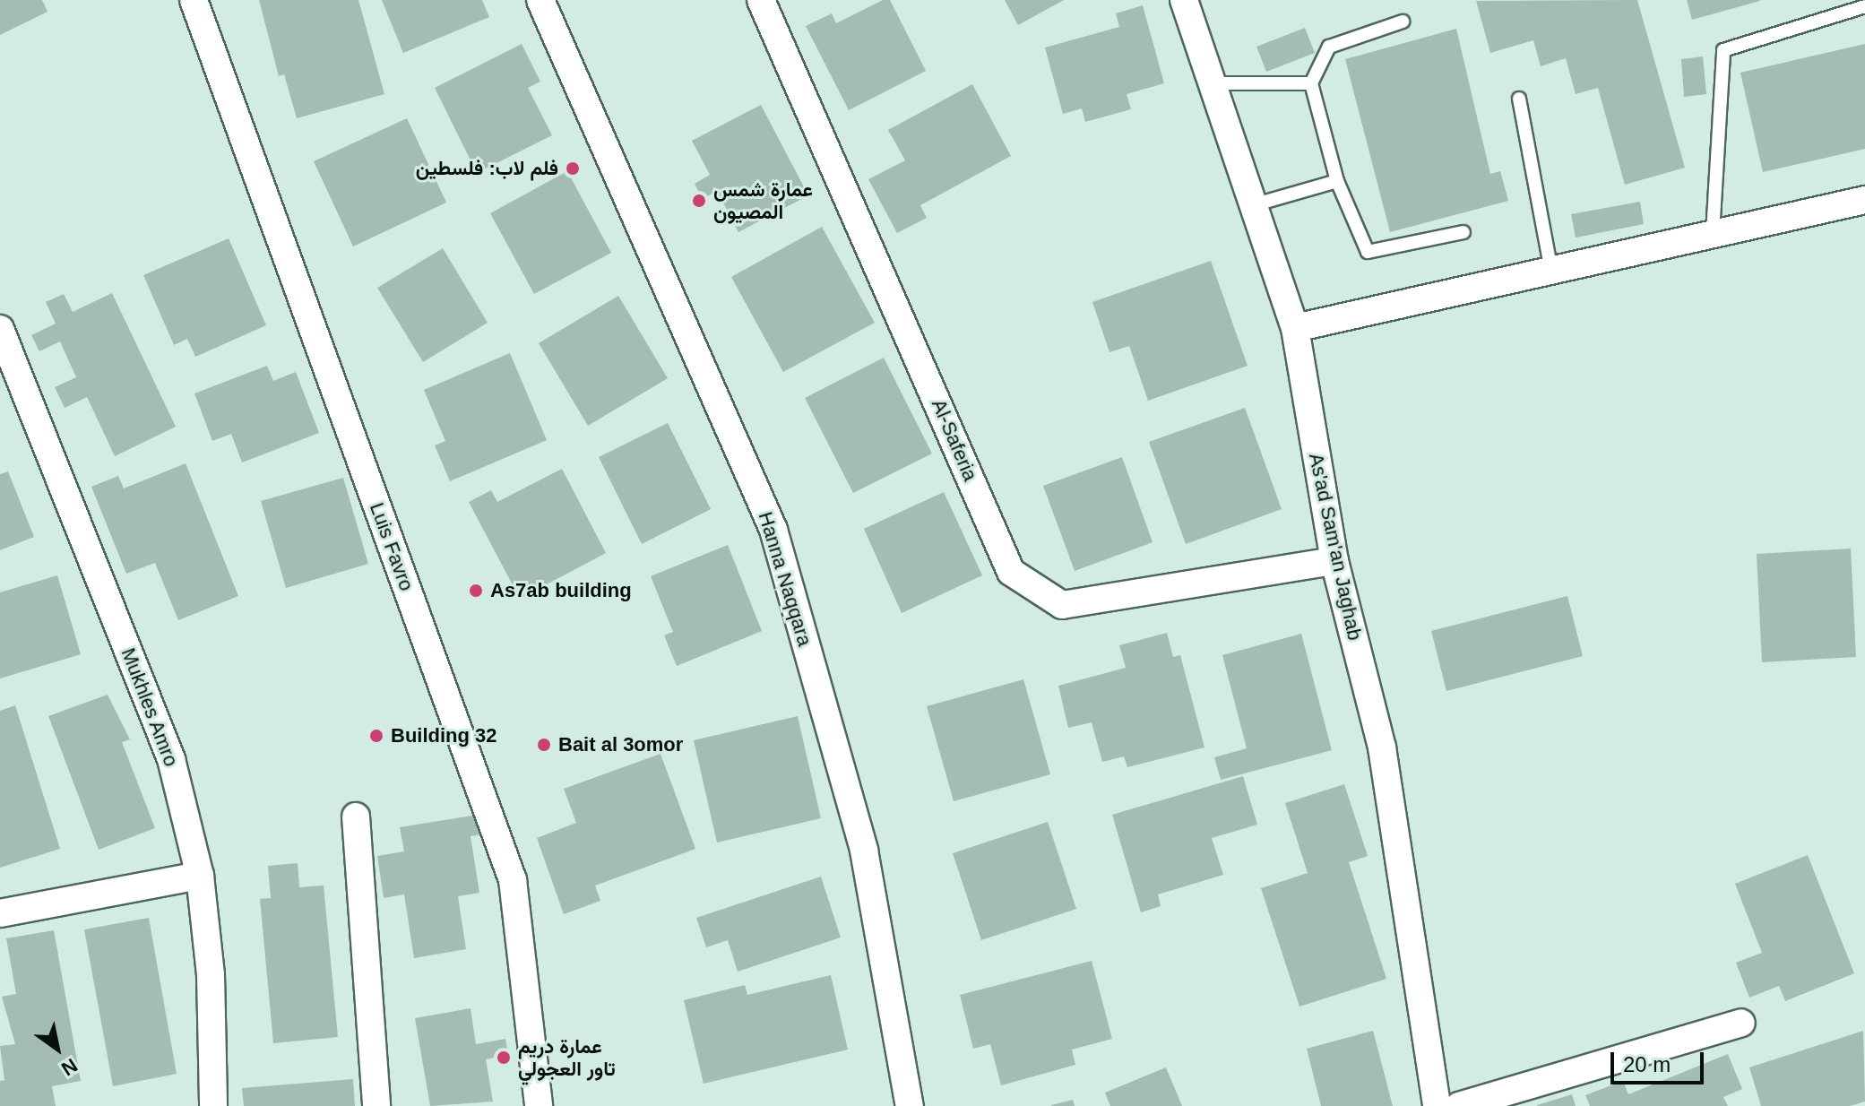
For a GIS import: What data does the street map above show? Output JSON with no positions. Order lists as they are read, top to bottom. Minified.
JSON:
{"streets":{"street":["Al-Saferia","Luis Favro","As'ad Sam'an Jaghab","Hanna Naqqara","Mukhles Amro"]},"crossings":[["Al-Saferia","As'ad Sam'an Jaghab"]],"places":["فلم لاب: فلسطين","عمارة شمس المصيون","As7ab building","Building 32","Bait al 3omor","عمارة دريم تاور العجولي"],"scale_bar":"20 m","north":"bottom right"}
